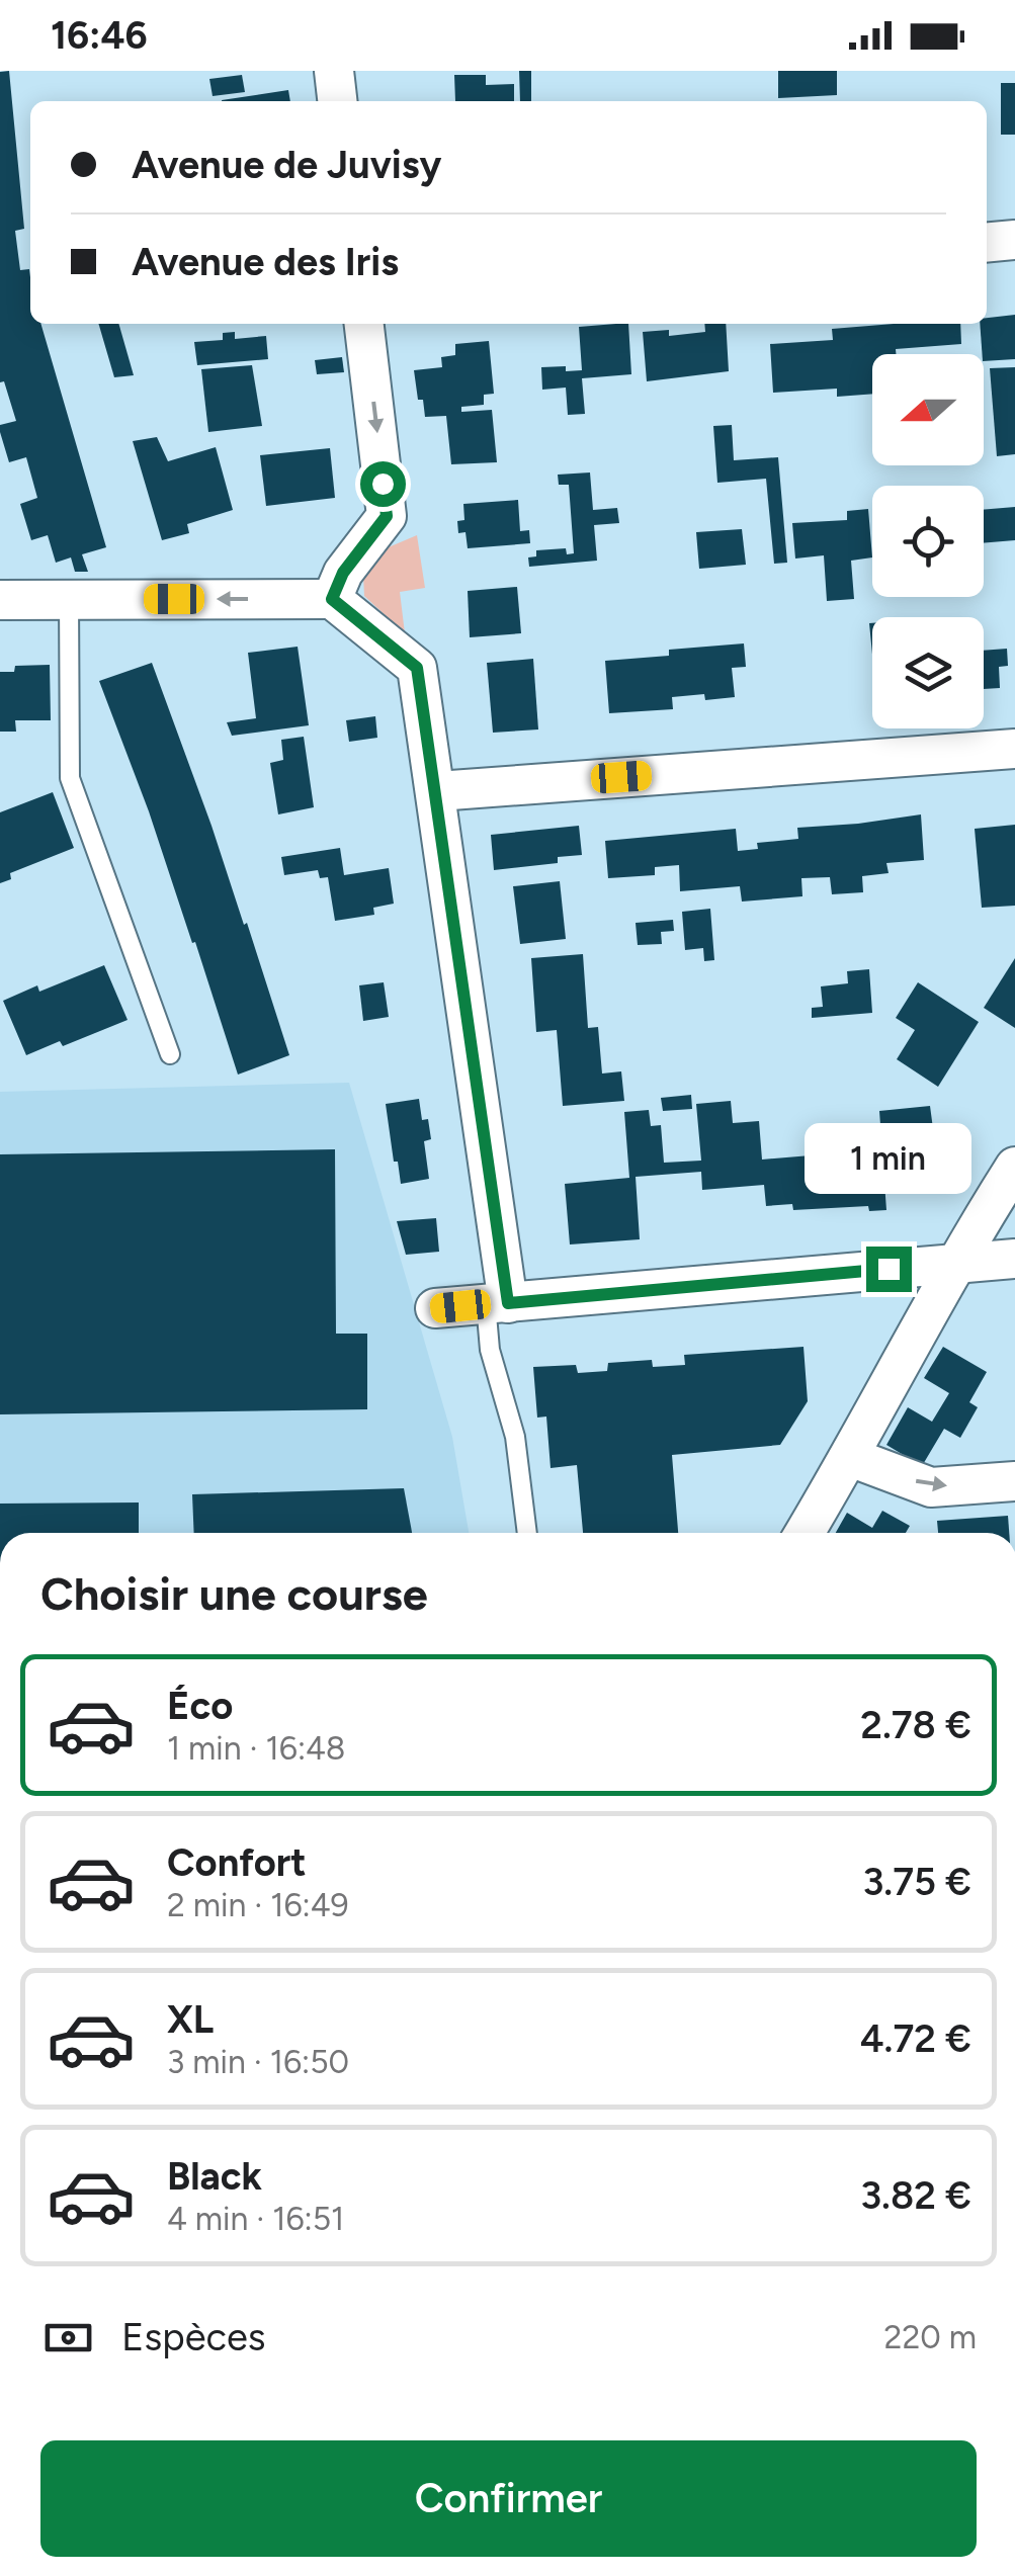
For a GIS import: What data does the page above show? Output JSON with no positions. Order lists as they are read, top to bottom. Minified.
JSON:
{"north":"left","page":{"status":"16:46","banner":["Avenue de Juvisy","Avenue des Iris"],"bubble":"1 min","heading":"Choisir une course","list":[{"name":"Éco","note":"1 min · 16:48","value":"2.78 €"},{"name":"Confort","note":"2 min · 16:49","value":"3.75 €"},{"name":"XL","note":"3 min · 16:50","value":"4.72 €"},{"name":"Black","note":"4 min · 16:51","value":"3.82 €"}],"pay":["Espèces","220 m"],"buttons":"Confirmer"}}
